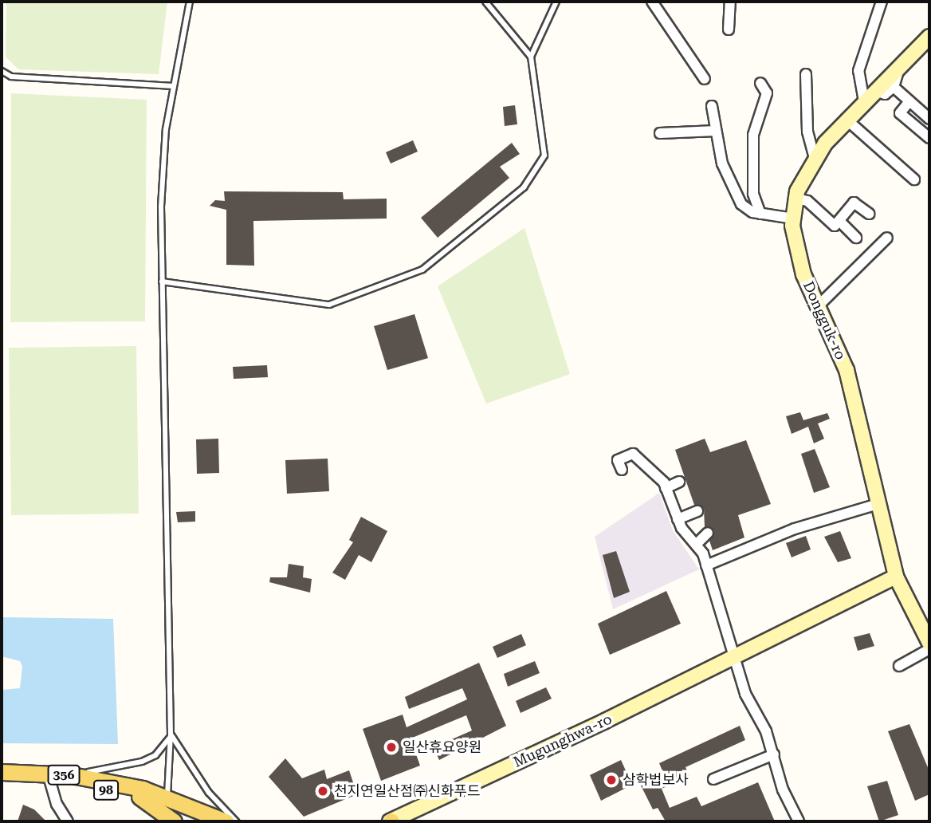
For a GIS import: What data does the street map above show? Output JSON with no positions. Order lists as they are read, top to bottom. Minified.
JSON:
{"streets":{"main road":["356","98"],"street":["Dongguk-ro","Mugunghwa-ro"]},"crossings":[["Dongguk-ro","Mugunghwa-ro"],["356","98"]],"places":["일산휴요양원","삼학법보사","천지연일산점㈜신화푸드"]}
